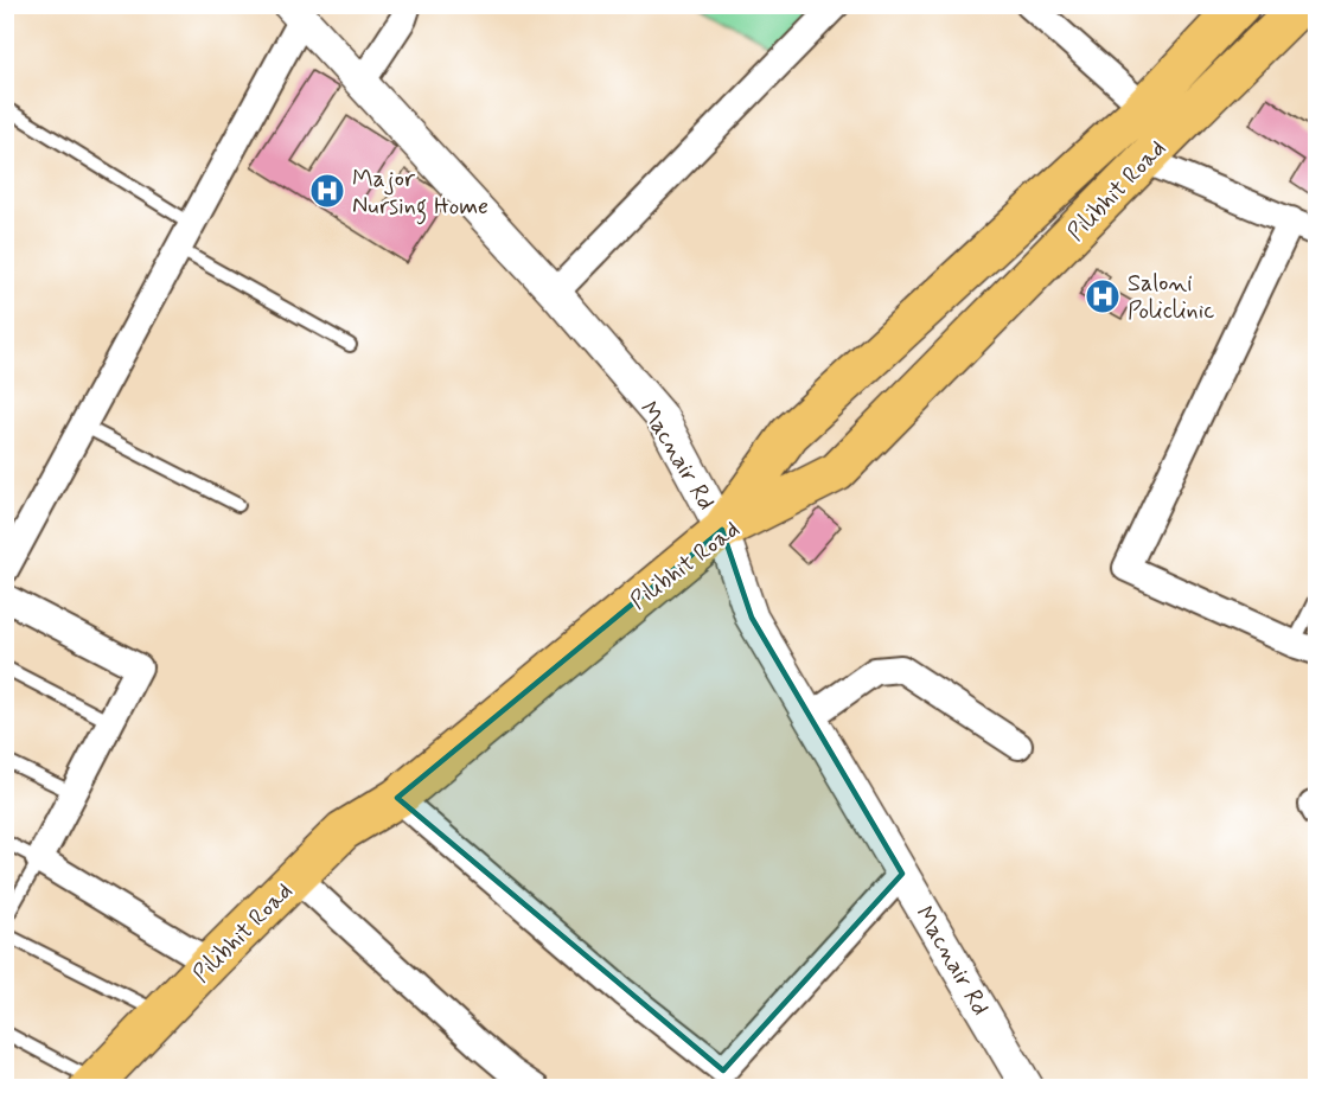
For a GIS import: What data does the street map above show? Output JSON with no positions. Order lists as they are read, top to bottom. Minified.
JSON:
{"streets":{"highway":["Pilibhit Road"],"street":["Macnair Rd"]},"crossings":[["Pilibhit Road","Macnair Rd"]],"places":{"hospital":["Major Nursing Home","Saloni Policlinic"]}}
